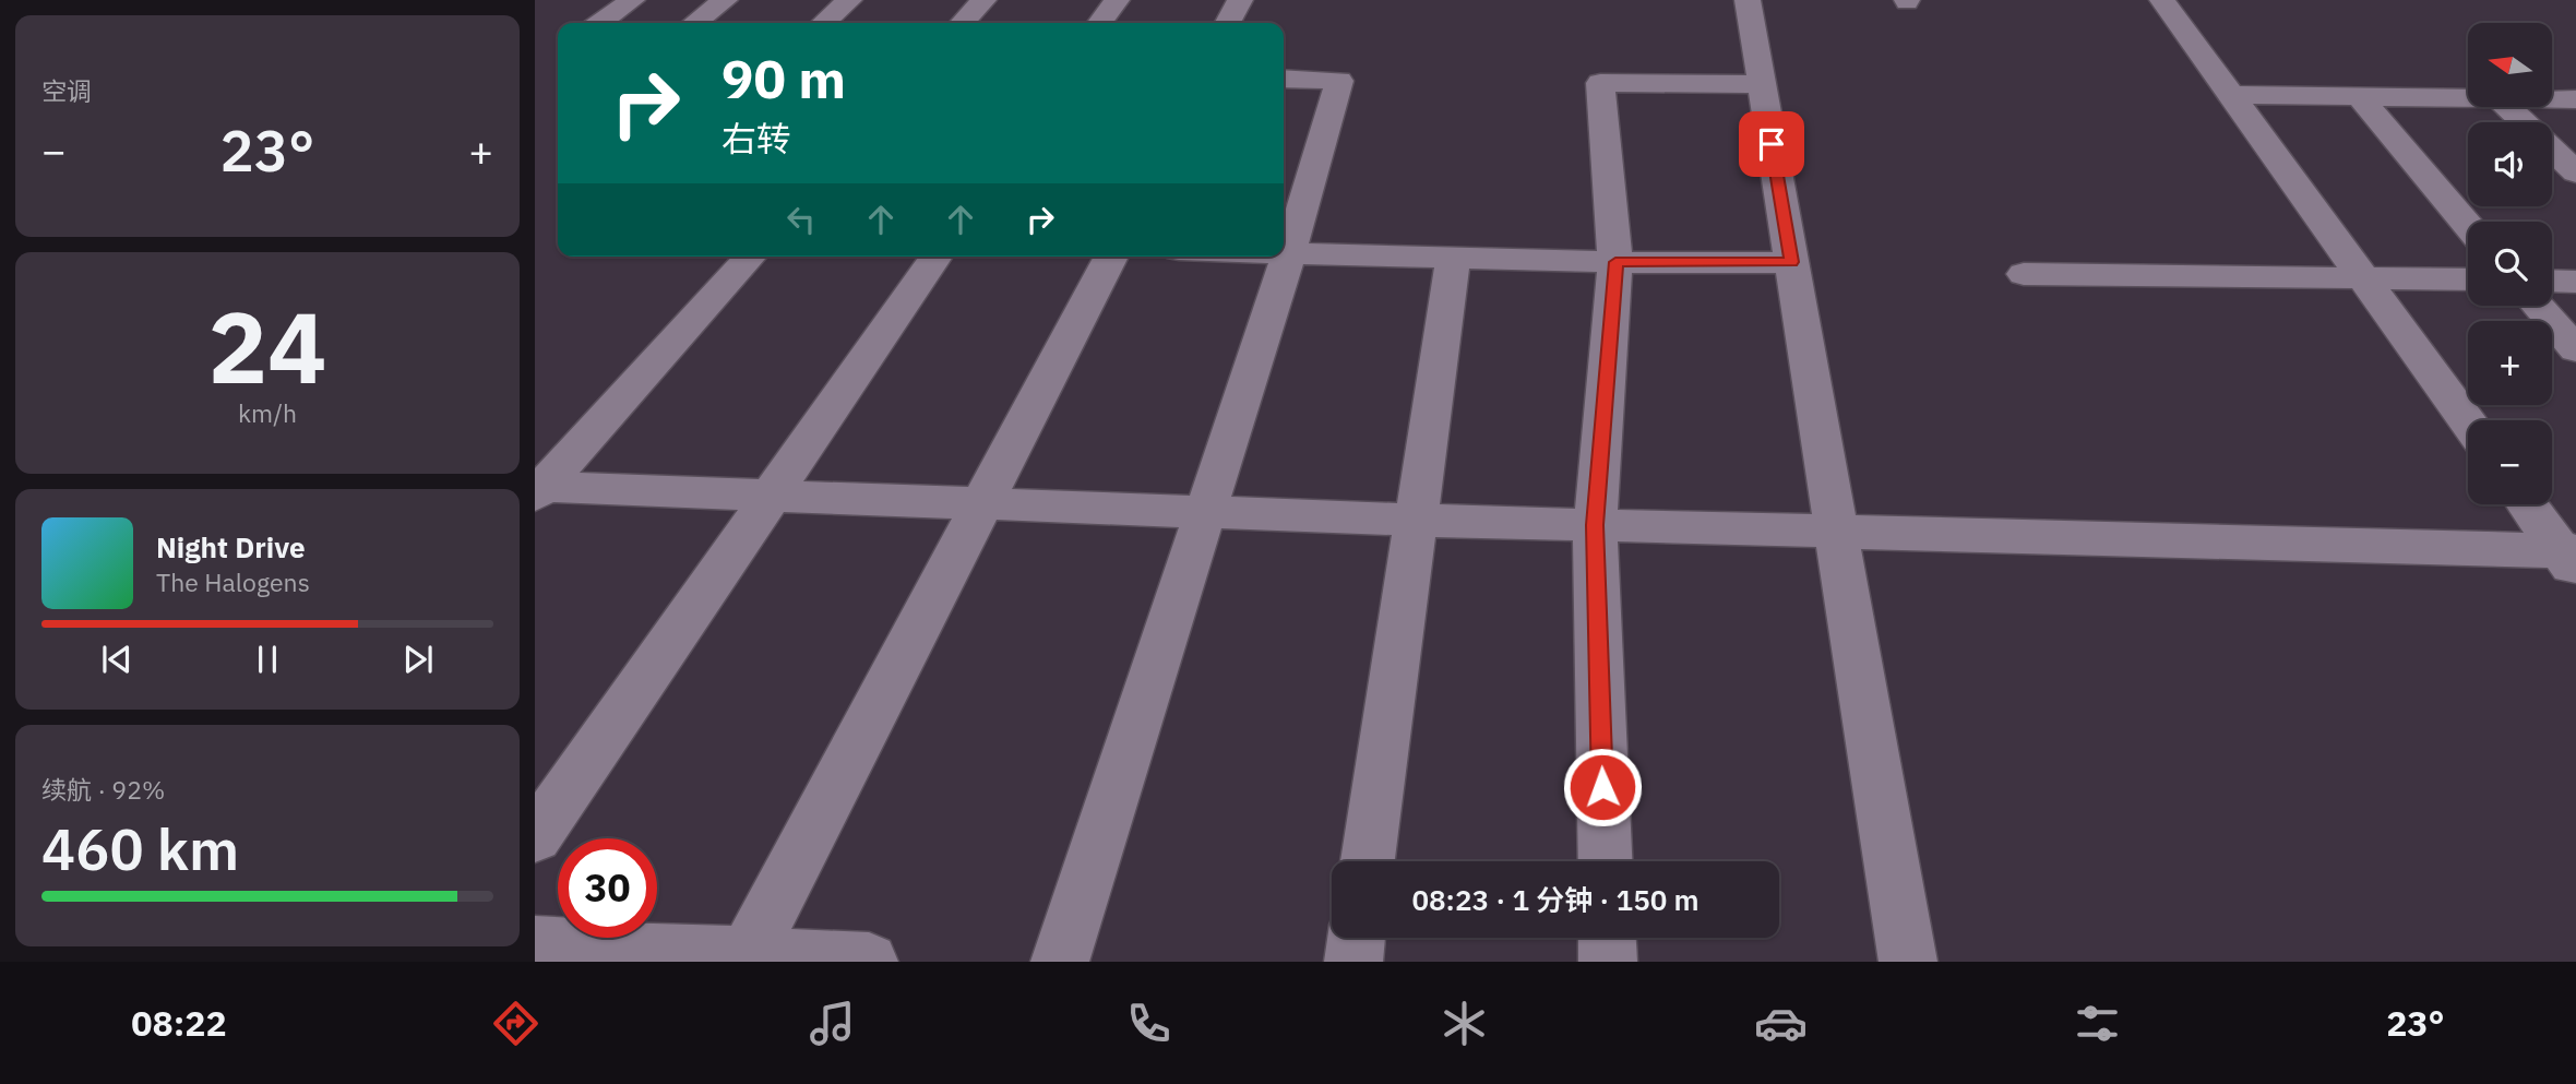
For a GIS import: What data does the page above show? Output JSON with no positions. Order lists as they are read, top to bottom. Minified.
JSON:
{"north":"left","page":{"tile":["空调",["24","km/h"],["续航 · 92%","460 km"]],"map_buttons":["+","−"],"turn":["90 m","右转"],"heat":["−","23°","+"],"song":["Night Drive","The Halogens"],"limit":"30","trip":"08:23 · 1 分钟 · 150 m","tabs":["08:22","23°"]}}
